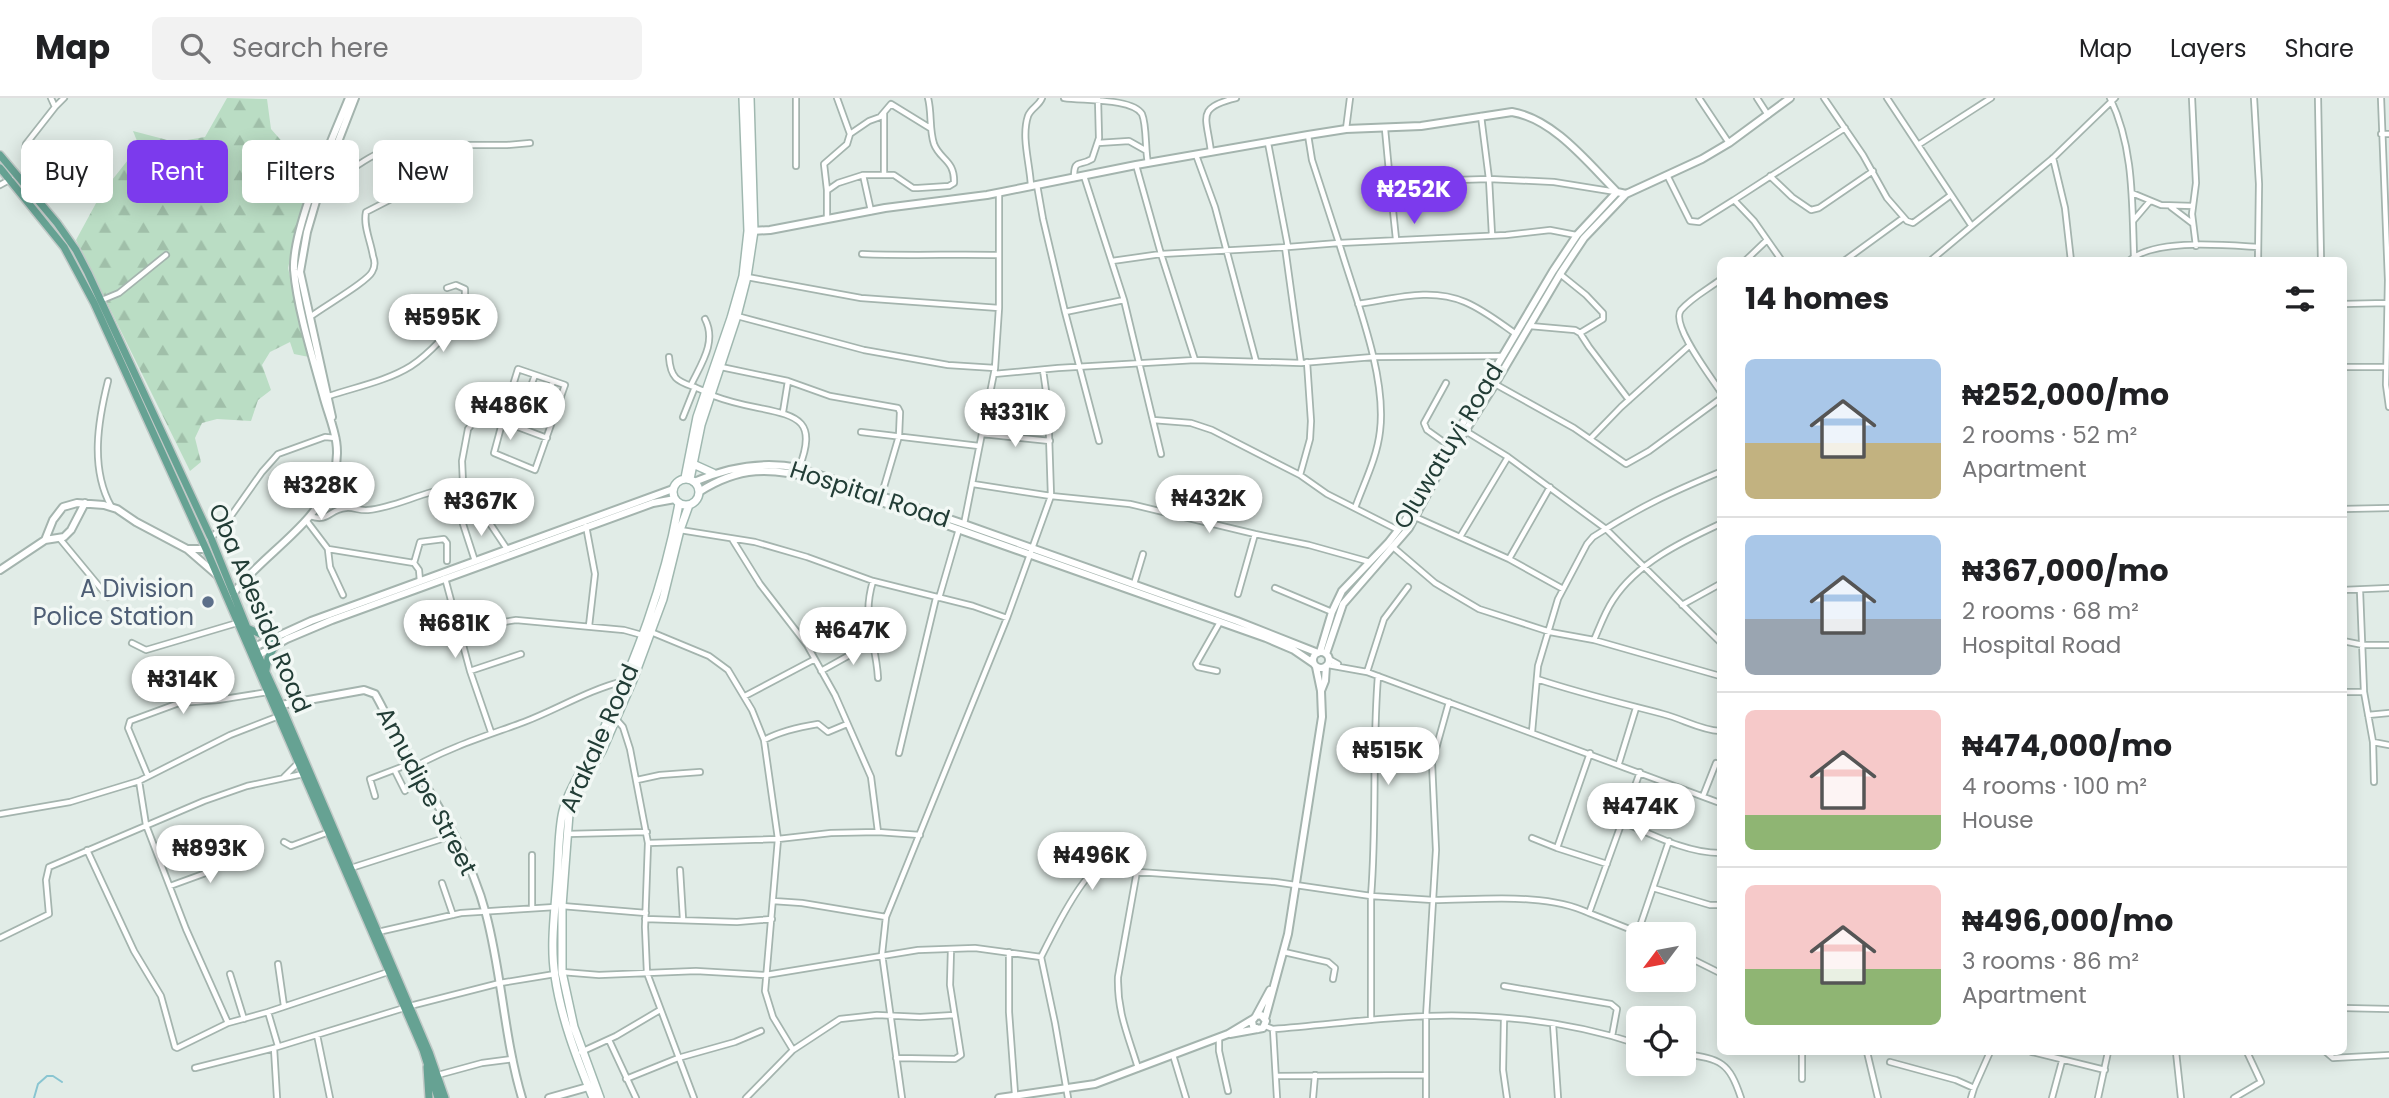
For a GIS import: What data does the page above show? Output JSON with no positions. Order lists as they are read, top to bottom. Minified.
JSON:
{"streets":{"main road":["Oba Adesida Road","Arakale Road"],"street":["Oluwatuyi Road","Hospital Road","Amudipe Street"]},"crossings":[["Hospital Road","Arakale Road"],["Oba Adesida Road","Amudipe Street"]],"places":["A Division Police Station"],"north":"bottom left","page":{"header":"Map","search":"Search here","nav":["Map","Layers","Share"],"chip":["Buy","Rent","Filters","New"],"price":["₦252K","₦595K","₦486K","₦331K","₦328K","₦432K","₦367K","₦681K","₦647K","₦314K","₦515K","₦474K","₦893K","₦496K"],"heading":"14 homes","list":[{"name":"₦252,000/mo","note":"2 rooms · 52 m² · Apartment"},{"name":"₦367,000/mo","note":"2 rooms · 68 m² · Hospital Road"},{"name":"₦474,000/mo","note":"4 rooms · 100 m² · House"},{"name":"₦496,000/mo","note":"3 rooms · 86 m² · Apartment"}]}}
